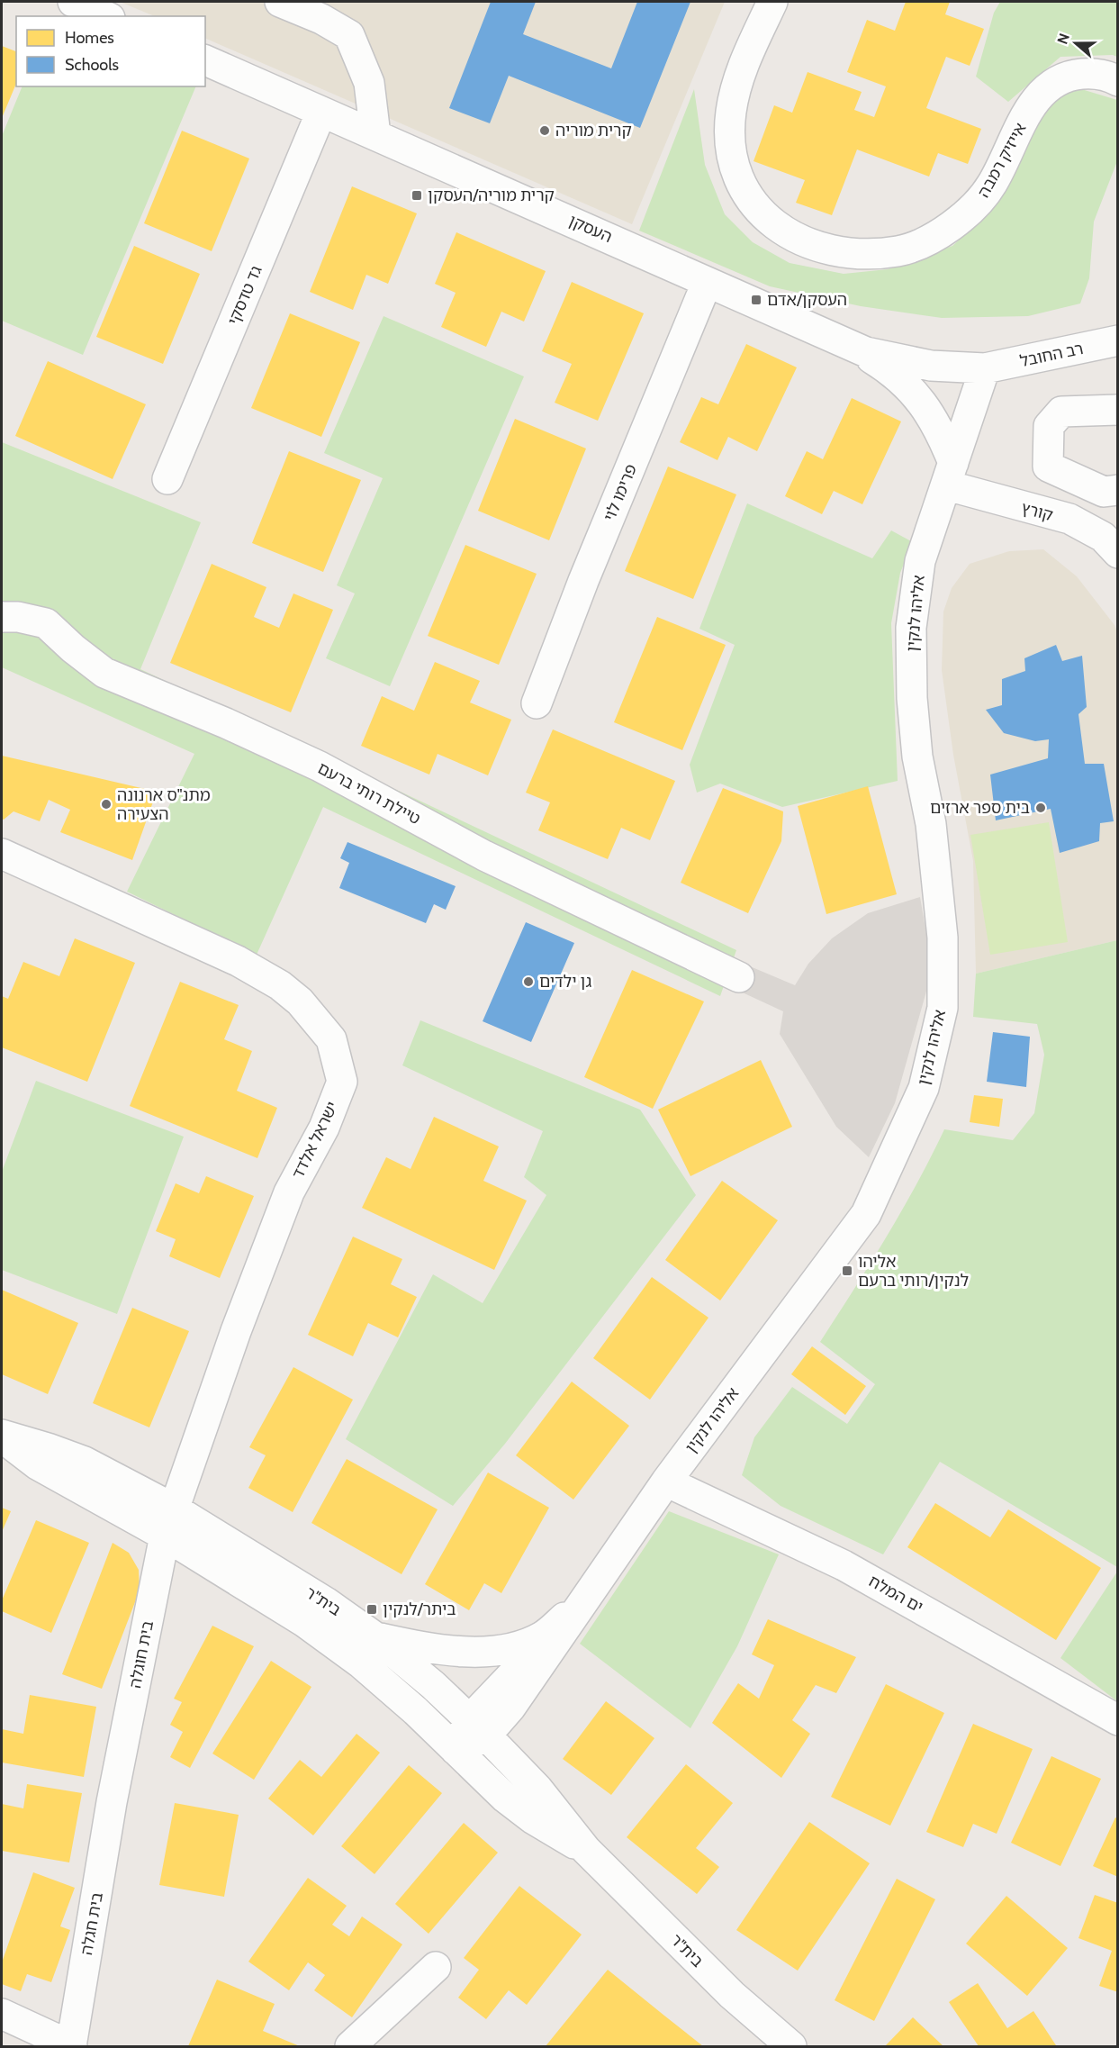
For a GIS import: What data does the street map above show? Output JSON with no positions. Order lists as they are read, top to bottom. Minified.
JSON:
{"streets":{"street":["אייזיק רמבה","העסקן","גד טדסקי","רב החובל","פרימו לוי","קורץ","אליהו לנקין","טיילת רותי ברעם","ישראל אלדד","ים המלח","בית\"ר","בית חוגלה","בית חגלה"]},"crossings":[["העסקן","גד טדסקי"],["העסקן","רב החובל"],["העסקן","פרימו לוי"],["העסקן","אליהו לנקין"],["רב החובל","אליהו לנקין"],["קורץ","אליהו לנקין"],["אליהו לנקין","ים המלח"],["אליהו לנקין","בית\"ר"],["ישראל אלדד","בית\"ר"],["ישראל אלדד","בית חוגלה"],["בית\"ר","בית חוגלה"],["בית חוגלה","בית חגלה"]],"places":{"other":["קרית מוריה","מתנ\"ס ארנונה הצעירה","בית ספר ארזים","גן ילדים"],"transit":["קרית מוריה/העסקן","העסקן/אדם","אליהו לנקין/רותי ברעם","ביתר/לנקין"]},"legend":["Homes","Schools"],"north":"left"}
